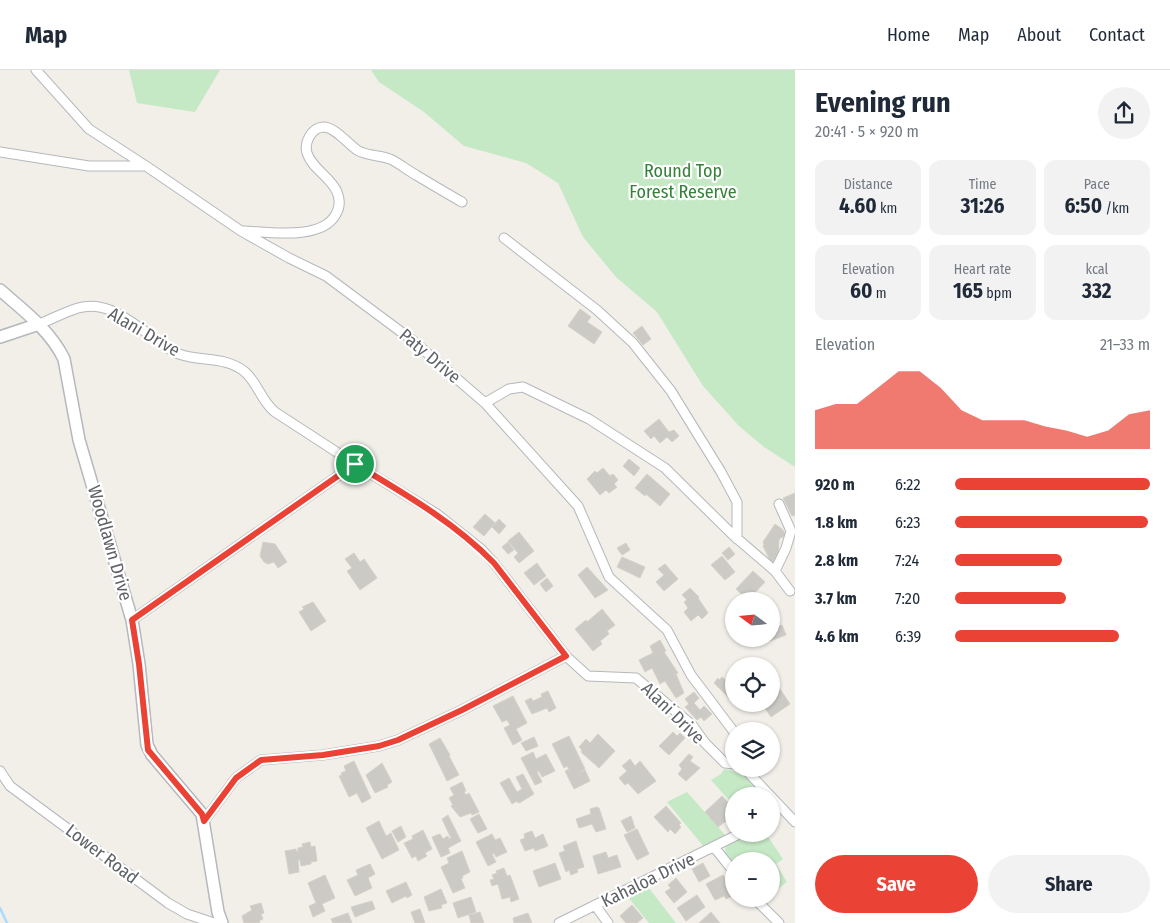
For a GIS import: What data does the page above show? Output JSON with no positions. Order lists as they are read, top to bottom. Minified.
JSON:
{"streets":{"street":["Alani Drive","Paty Drive","Woodlawn Drive","Lower Road","Kahaloa Drive"]},"crossings":[["Alani Drive","Woodlawn Drive"]],"parks":["Round Top Forest Reserve"],"north":"left","page":{"header":"Map","nav":["Home","Map","About","Contact"],"heading":["Evening run","20:41 · 5 × 920 m"],"stats":[["Distance","4.60 km"],["Time","31:26"],["Pace","6:50 /km"],["Elevation","60 m"],["Heart rate","165 bpm"],["kcal","332"]],"chart":["Elevation","21–33 m"],"list":[{"name":"920 m","note":"6:22"},{"name":"1.8 km","note":"6:23"},{"name":"2.8 km","note":"7:24"},{"name":"3.7 km","note":"7:20"},{"name":"4.6 km","note":"6:39"}],"map_buttons":["+","−"],"buttons":["Save","Share"]}}
